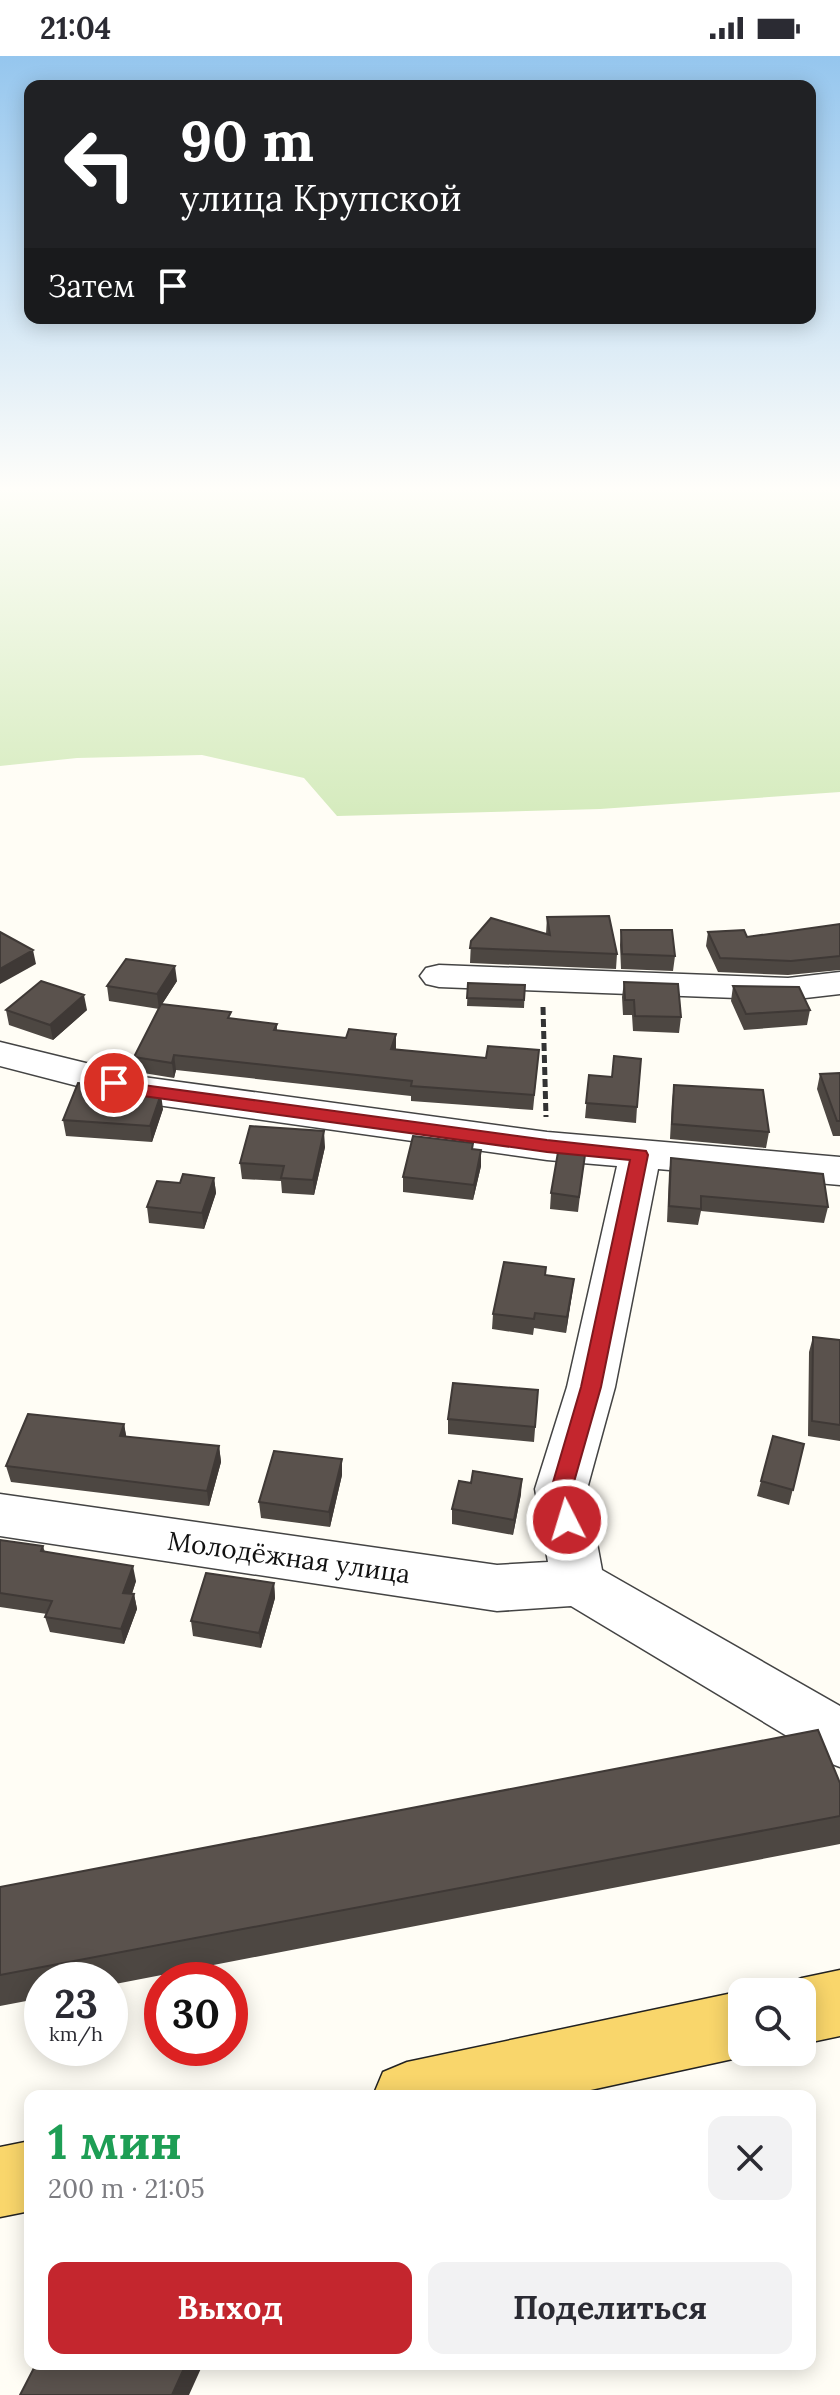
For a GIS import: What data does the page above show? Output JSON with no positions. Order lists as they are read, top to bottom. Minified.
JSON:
{"streets":{"street":["Молодёжная улица"]},"page":{"status":"21:04","turn":["90 m","улица Крупской"],"then":"Затем","speed":"23 km/h","limit":"30","heading":["1 мин","200 m · 21:05"],"buttons":["Выход","Поделиться"]}}
